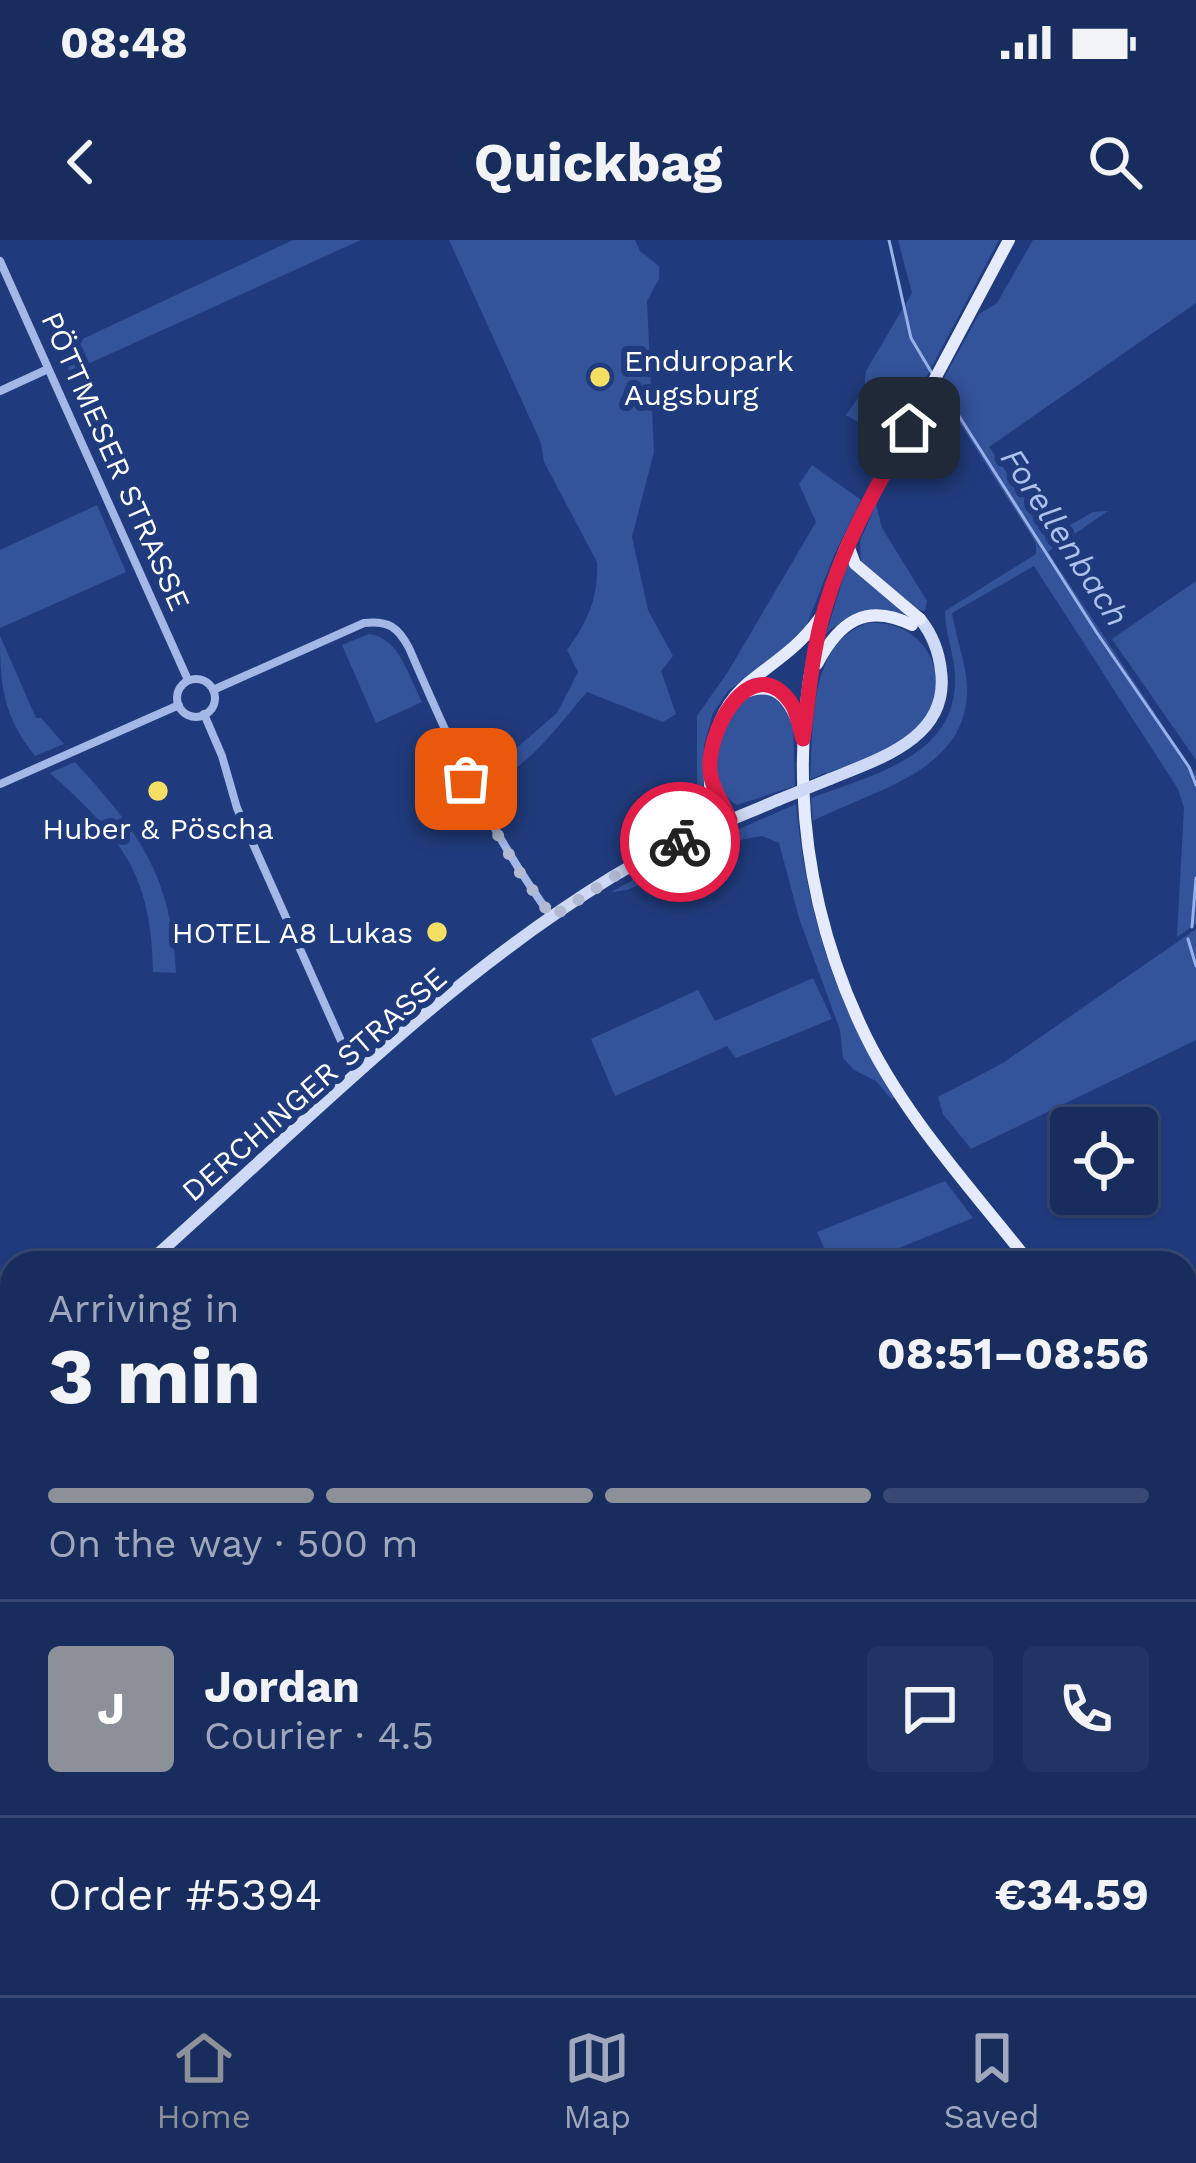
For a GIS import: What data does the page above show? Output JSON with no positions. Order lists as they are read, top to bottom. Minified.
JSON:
{"streets":{"main road":["DERCHINGER STRASSE"],"street":["PÖTTMESER STRASSE"]},"water":["Forellenbach"],"places":["Enduropark Augsburg","Huber & Pöscha","HOTEL A8 Lukas"],"page":{"status":"08:48","header":"Quickbag","heading":["3 min","Arriving in","08:51–08:56"],"panel":["Jordan","Courier · 4.5","Order #5394","€34.59"],"bar":"On the way · 500 m","round":"J","tabs":["Home","Map","Saved"]}}
